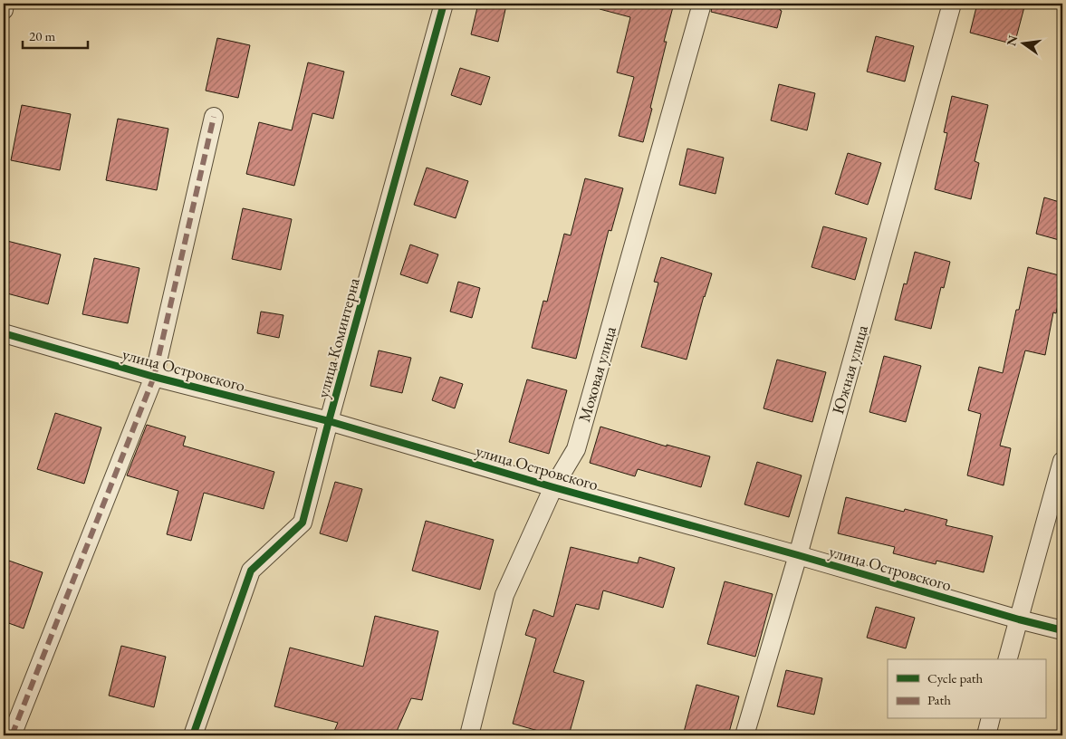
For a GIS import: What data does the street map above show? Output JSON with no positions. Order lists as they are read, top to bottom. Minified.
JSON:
{"streets":{"street":["улица Коминтерна","улица Островского","Южная улица","Моховая улица"]},"crossings":[["улица Коминтерна","улица Островского"],["улица Островского","Южная улица"],["улица Островского","Моховая улица"]],"legend":["Cycle path","Path"],"scale_bar":"20 m","north":"left"}
